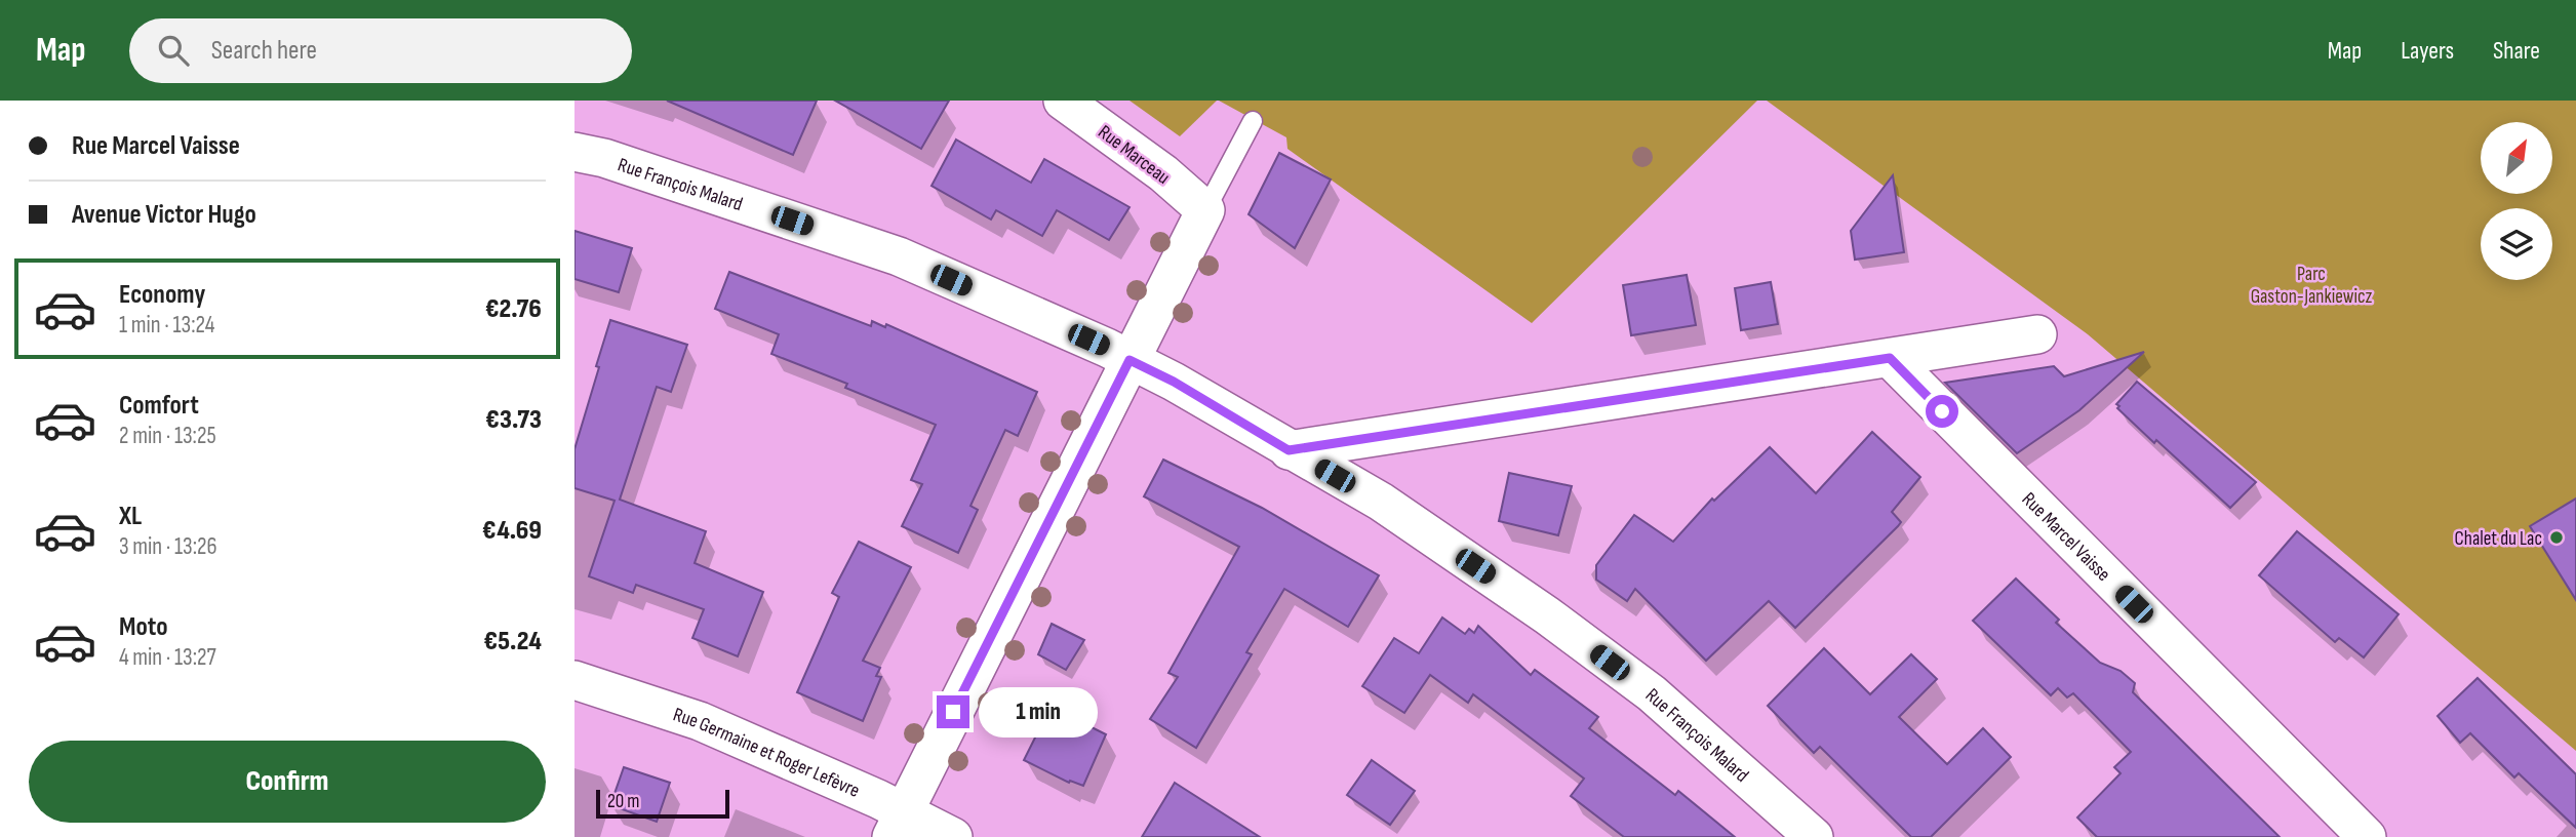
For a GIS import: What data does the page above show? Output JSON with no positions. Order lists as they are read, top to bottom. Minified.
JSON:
{"streets":{"street":["Rue Marceau","Rue François Malard","Rue Marcel Vaisse","Rue Germaine et Roger Lefèvre"]},"parks":["Parc Gaston-Jankiewicz"],"places":["Chalet du Lac"],"scale_bar":"20 m","north":"top right","page":{"header":"Map","search":"Search here","nav":["Map","Layers","Share"],"banner":["Rue Marcel Vaisse","Avenue Victor Hugo"],"list":[{"name":"Economy","note":"1 min · 13:24","value":"€2.76"},{"name":"Comfort","note":"2 min · 13:25","value":"€3.73"},{"name":"XL","note":"3 min · 13:26","value":"€4.69"},{"name":"Moto","note":"4 min · 13:27","value":"€5.24"}],"bubble":"1 min","buttons":"Confirm","scale":"20 m"}}
